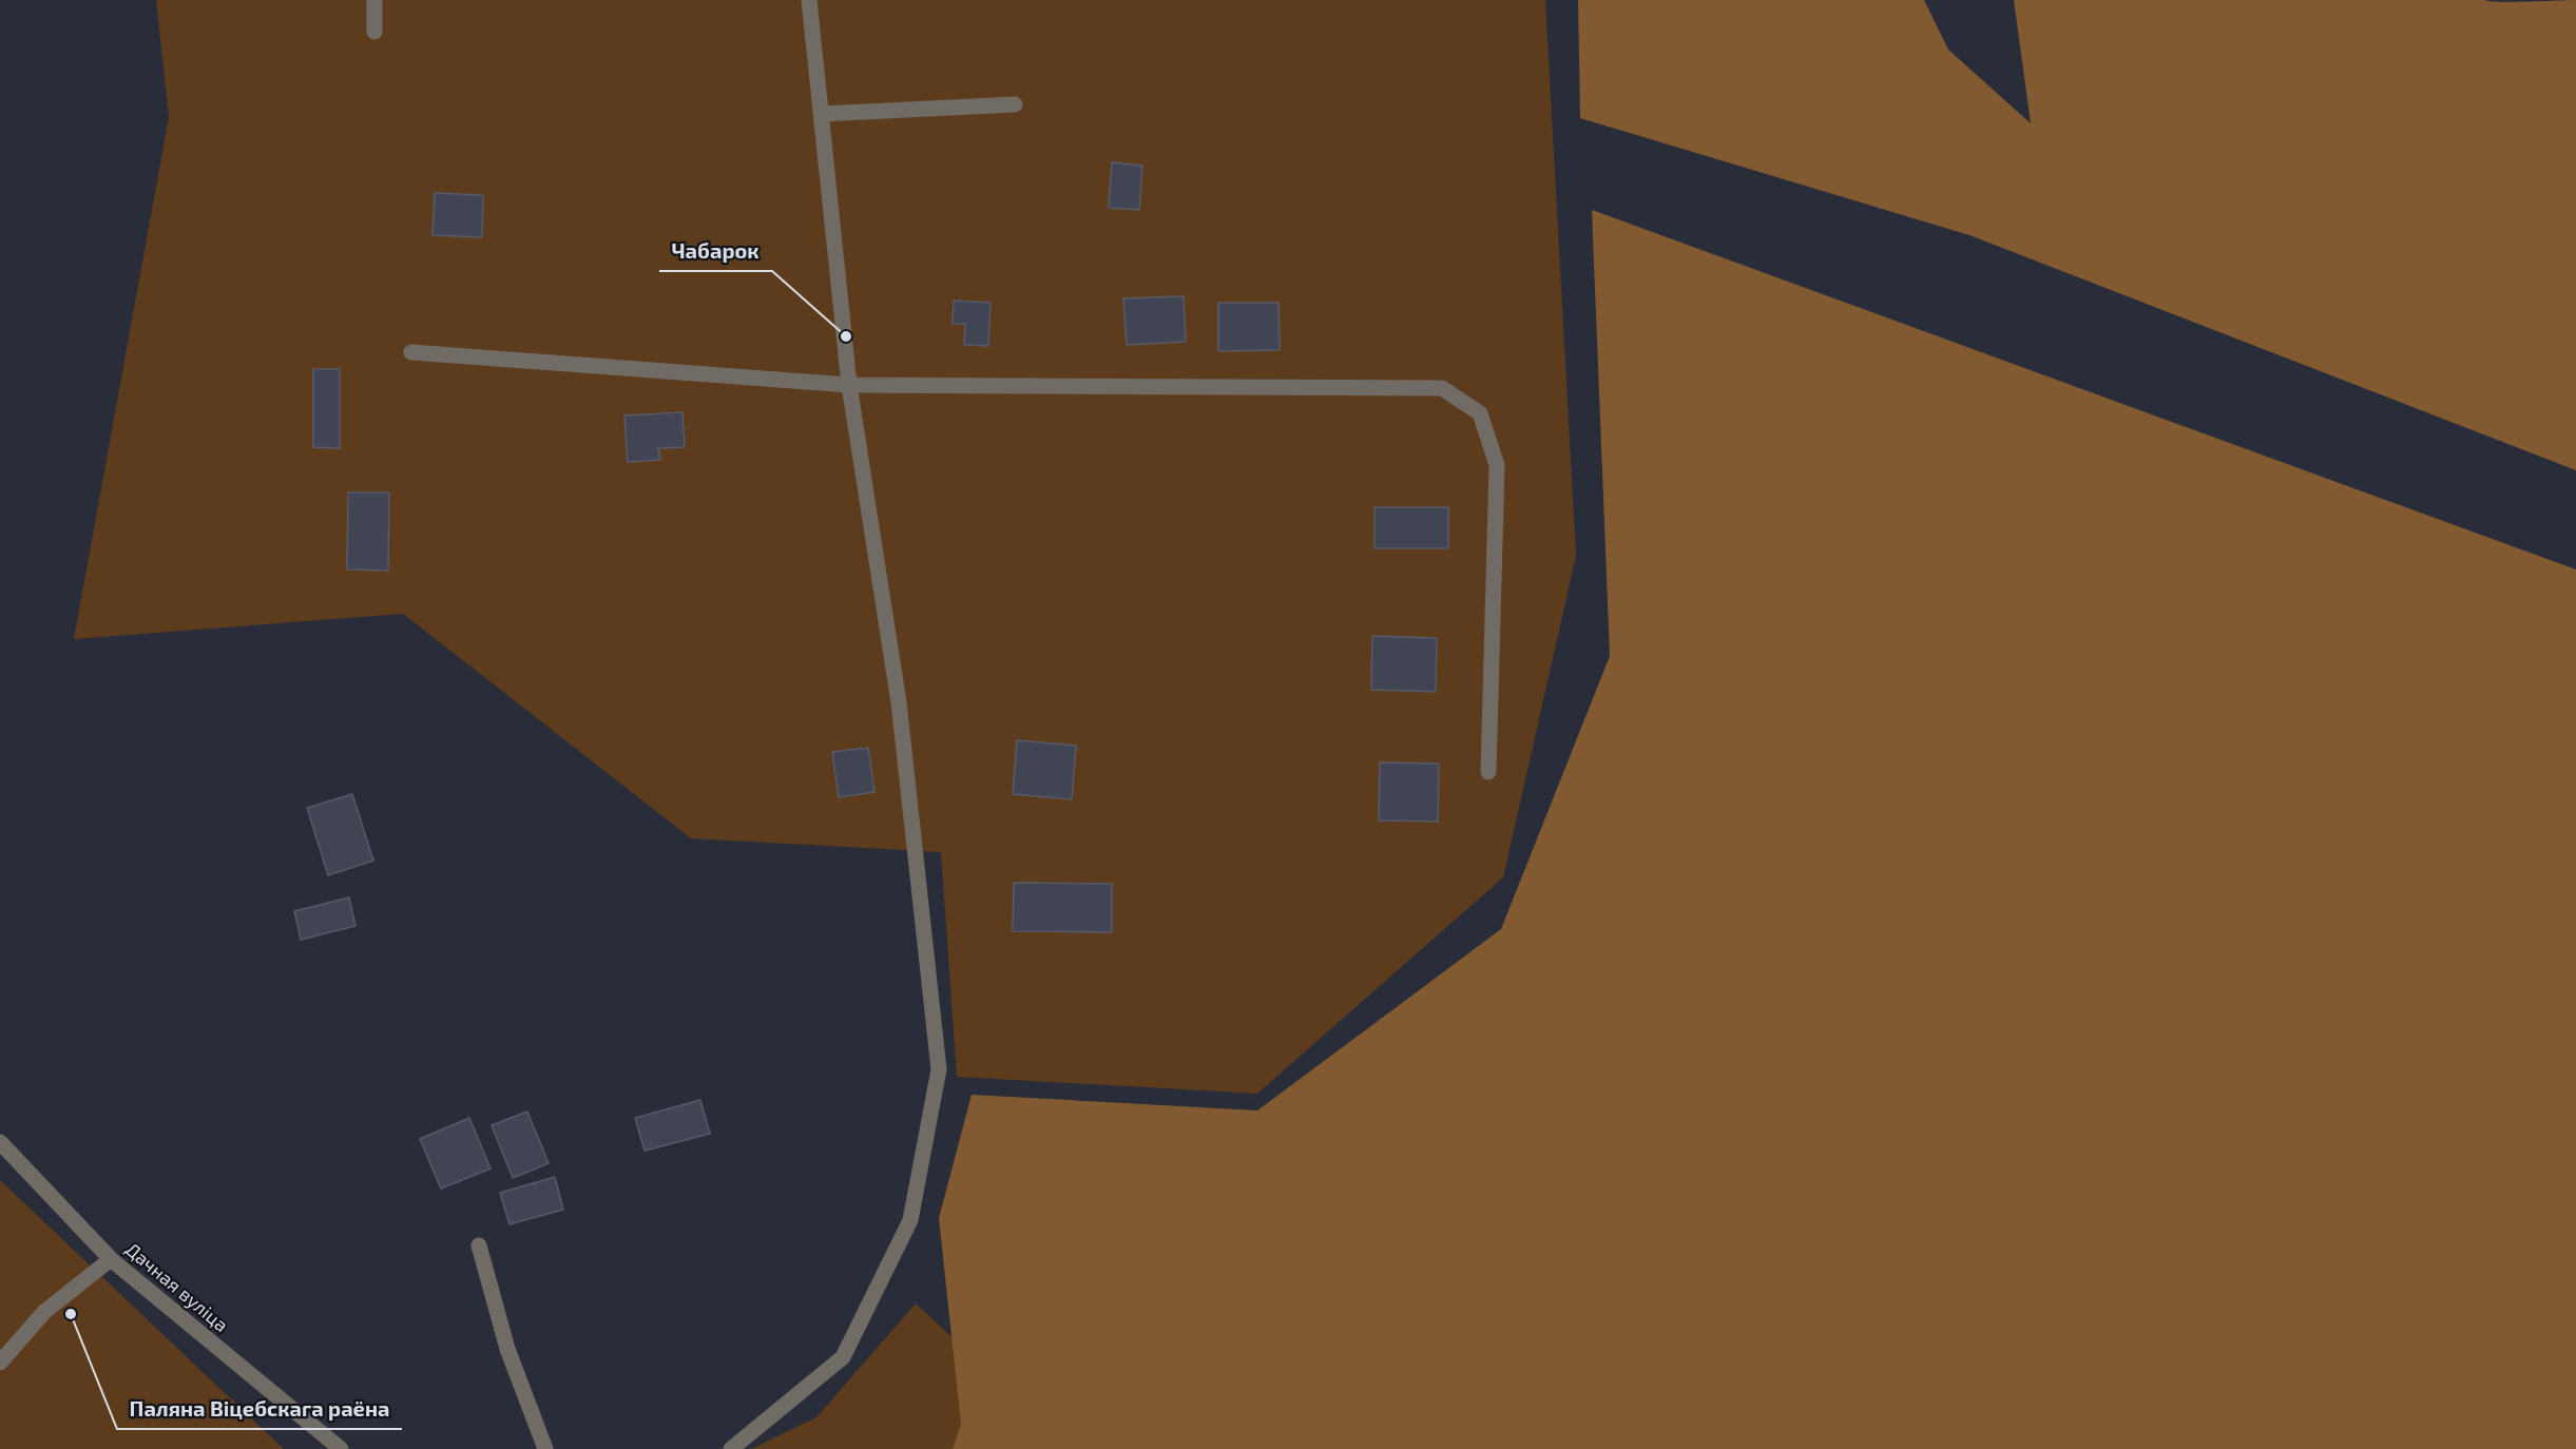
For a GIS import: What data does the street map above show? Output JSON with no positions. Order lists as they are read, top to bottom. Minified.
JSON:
{"streets":{"street":["Дачная вуліца"]},"places":["Чабарок","Паляна Віцебскага раёна"]}
